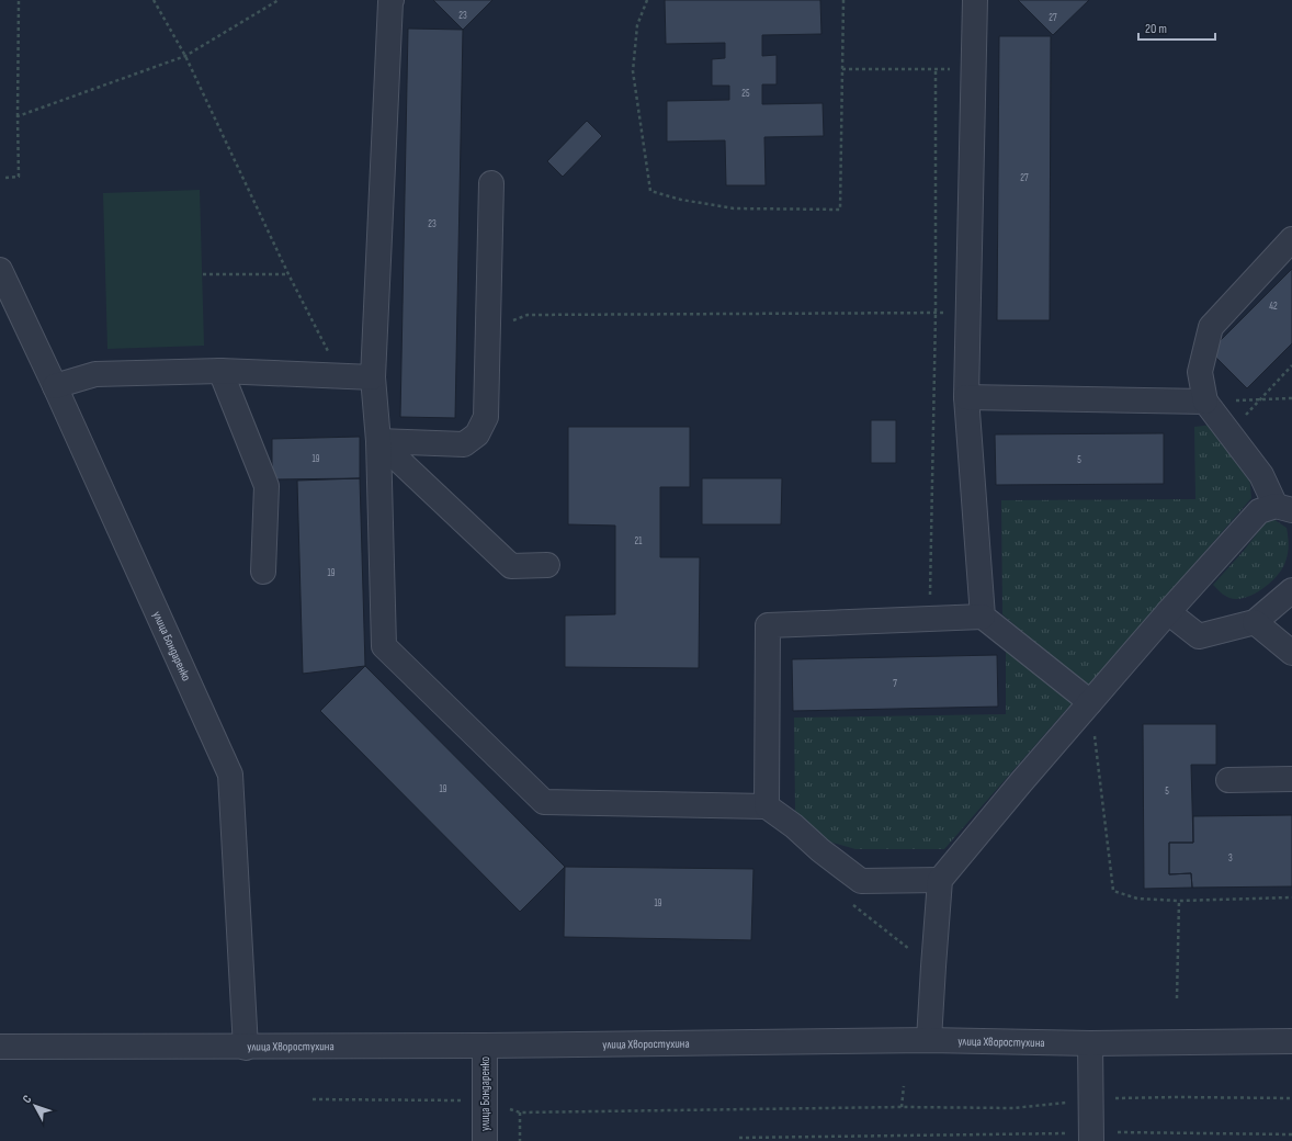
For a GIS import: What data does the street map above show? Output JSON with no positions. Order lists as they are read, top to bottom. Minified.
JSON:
{"streets":{"street":["улица Бондаренко","улица Хворостухина"]},"crossings":[["улица Бондаренко","улица Хворостухина"]],"house_numbers":["23","27","25","27","23","42","19","5","21","19","7","19","5","3","19"],"scale_bar":"20 m","north":"top left"}
